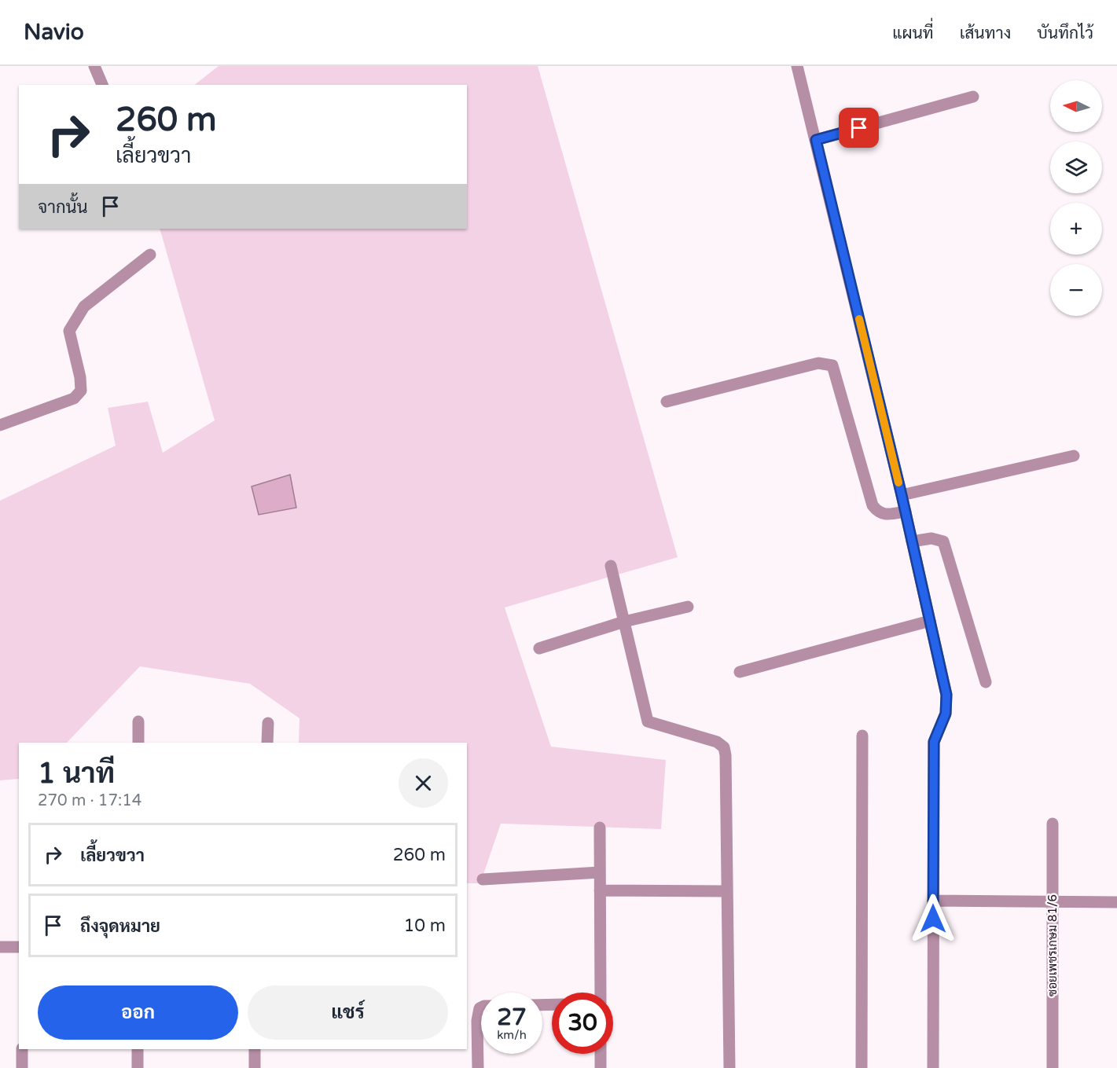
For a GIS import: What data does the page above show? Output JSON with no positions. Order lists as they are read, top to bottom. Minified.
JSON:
{"streets":{"street":["ซอยเพชรเกษม 81/6"]},"north":"left","page":{"header":"Navio","nav":["แผนที่","เส้นทาง","บันทึกไว้"],"map_buttons":["+","−"],"turn":["260 m","เลี้ยวขวา"],"then":"จากนั้น","heading":["1 นาที","270 m · 17:14"],"list":[{"name":"เลี้ยวขวา","value":"260 m"},{"name":"ถึงจุดหมาย","value":"10 m"}],"buttons":["ออก","แชร์"],"speed":"27 km/h","limit":"30"}}
